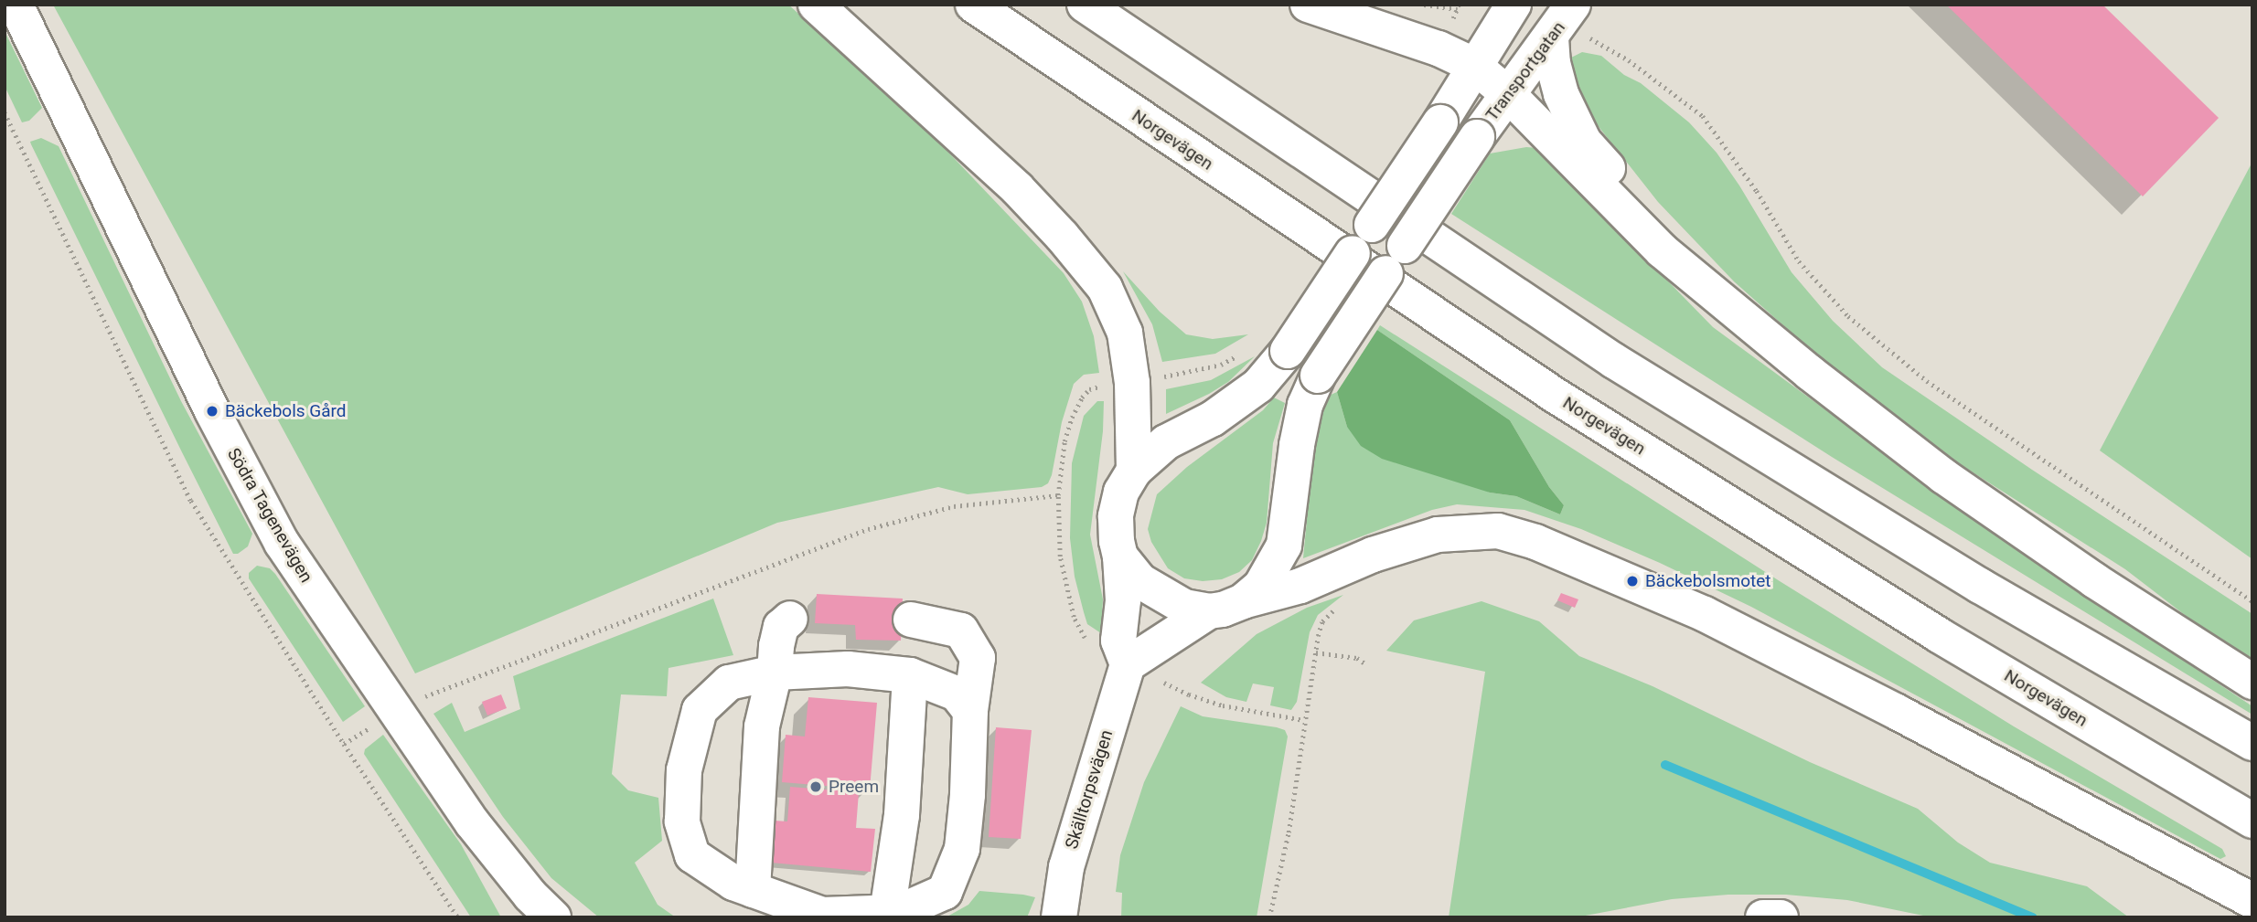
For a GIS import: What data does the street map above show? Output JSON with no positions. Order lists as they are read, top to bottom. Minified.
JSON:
{"streets":{"main road":["Transportgatan","Norgevägen","Södra Tagenevägen","Skälltorpsvägen"]},"places":["Bäckebols Gård","Bäckebolsmotet","Preem"]}
